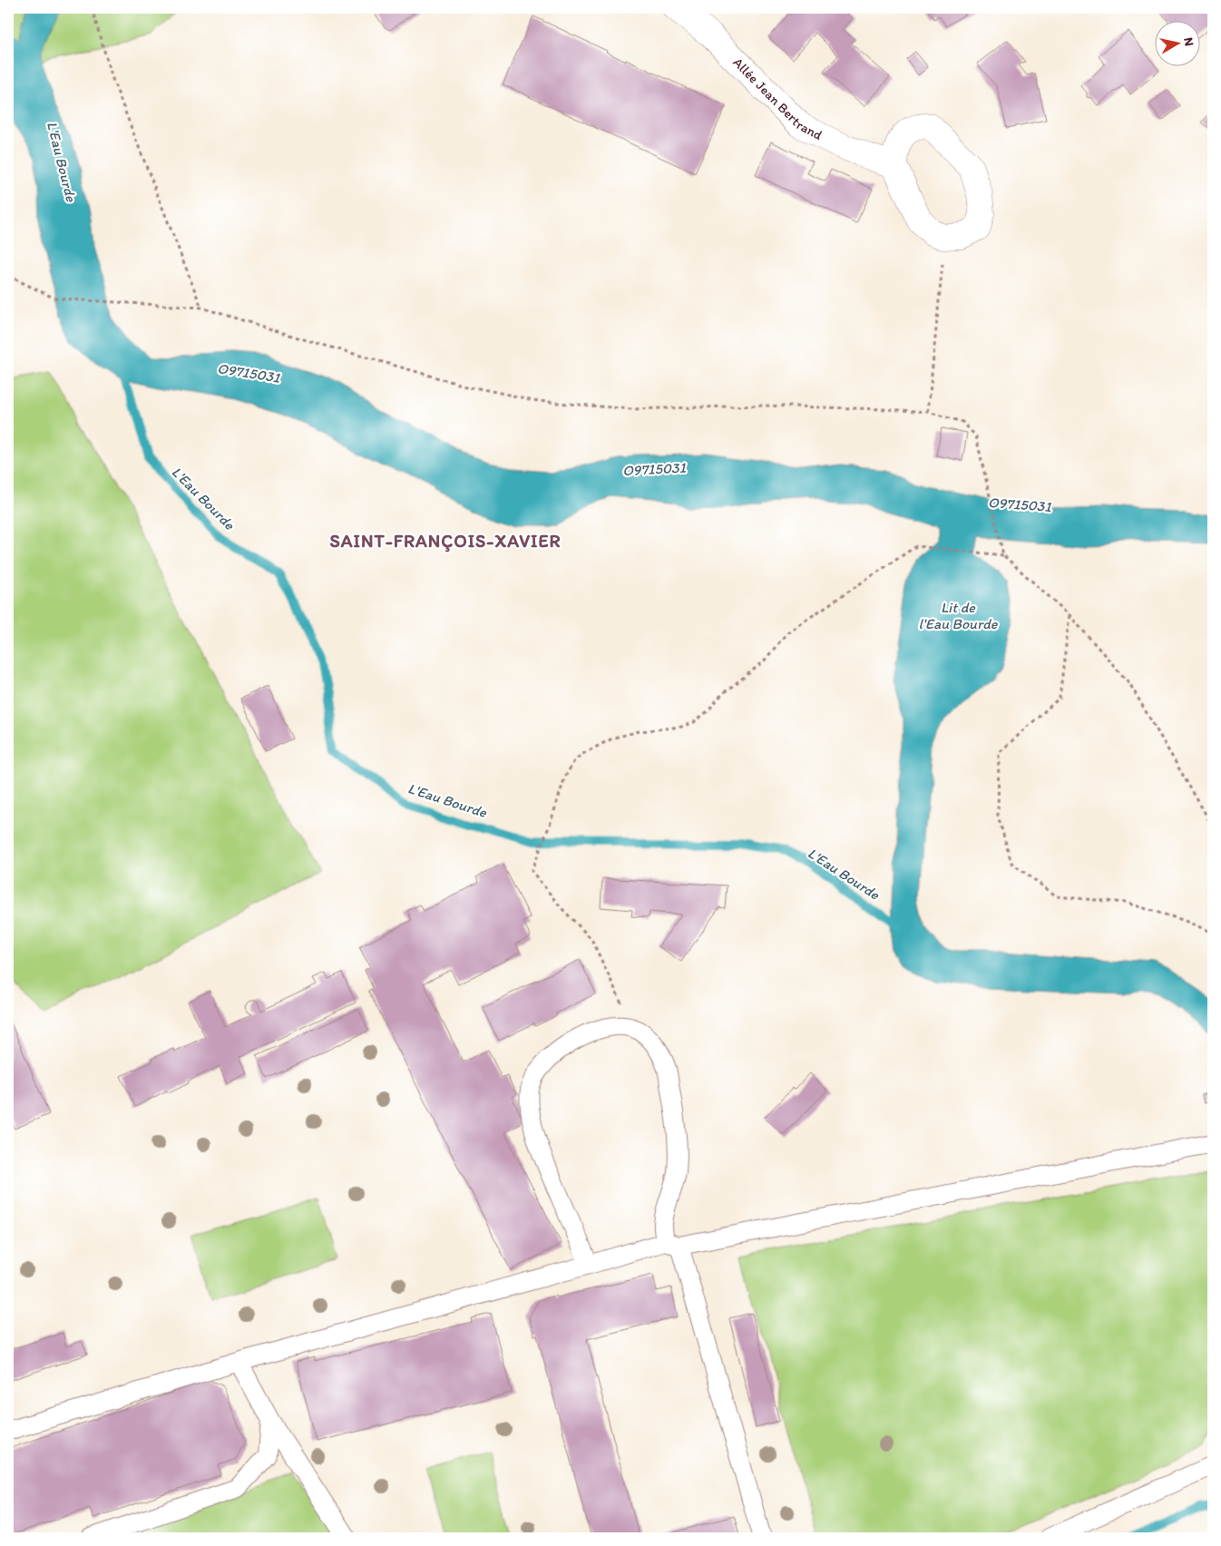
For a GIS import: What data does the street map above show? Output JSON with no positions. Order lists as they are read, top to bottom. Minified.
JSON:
{"streets":{"street":["Allée Jean Bertrand"]},"districts":["SAINT-FRANÇOIS-XAVIER"],"water":["L'Eau Bourde","O9715031","Lit de l'Eau Bourde"],"north":"right"}
